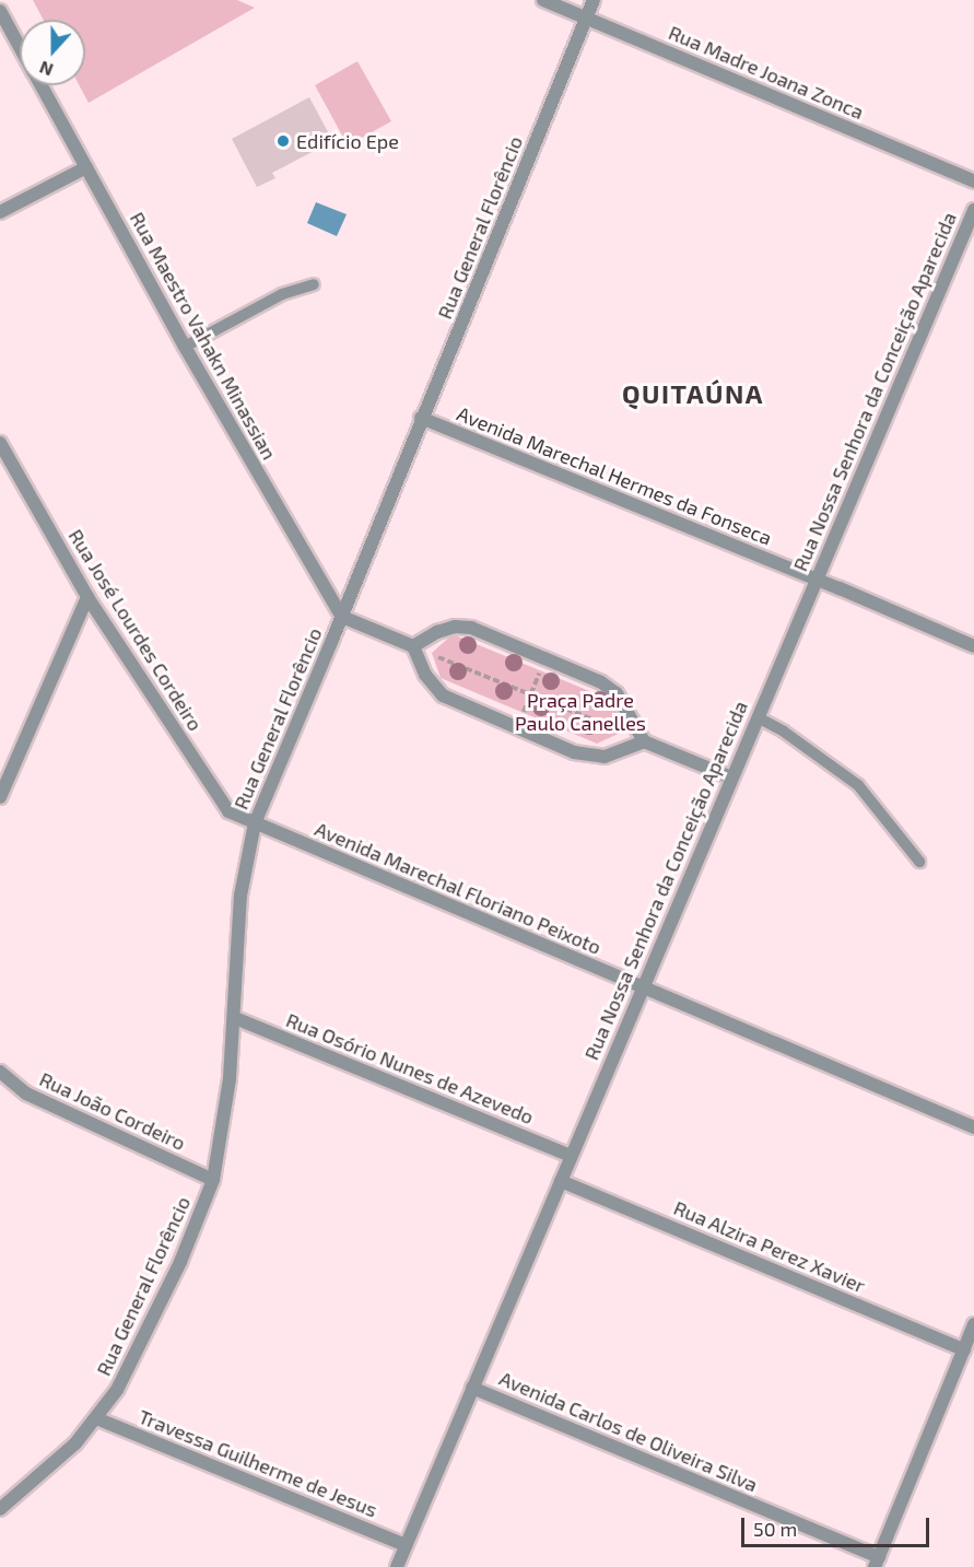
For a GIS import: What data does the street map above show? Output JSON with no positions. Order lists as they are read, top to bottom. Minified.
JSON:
{"streets":{"street":["Rua Madre Joana Zonca","Rua General Florêncio","Rua Maestro Vahakn Minassian","Rua Nossa Senhora da Conceição Aparecida","Avenida Marechal Hermes da Fonseca","Rua José Lourdes Cordeiro","Avenida Marechal Floriano Peixoto","Rua Osório Nunes de Azevedo","Rua João Cordeiro","Rua Alzira Perez Xavier","Avenida Carlos de Oliveira Silva","Travessa Guilherme de Jesus"]},"crossings":[["Rua Madre Joana Zonca","Rua General Florêncio"],["Rua General Florêncio","Rua Maestro Vahakn Minassian"],["Rua General Florêncio","Avenida Marechal Hermes da Fonseca"],["Rua General Florêncio","Rua José Lourdes Cordeiro"],["Rua General Florêncio","Avenida Marechal Floriano Peixoto"],["Rua General Florêncio","Rua Osório Nunes de Azevedo"],["Rua General Florêncio","Rua João Cordeiro"],["Rua General Florêncio","Travessa Guilherme de Jesus"],["Rua Nossa Senhora da Conceição Aparecida","Avenida Marechal Hermes da Fonseca"],["Rua Nossa Senhora da Conceição Aparecida","Avenida Marechal Floriano Peixoto"],["Rua Nossa Senhora da Conceição Aparecida","Rua Osório Nunes de Azevedo"],["Rua Nossa Senhora da Conceição Aparecida","Rua Alzira Perez Xavier"],["Rua Nossa Senhora da Conceição Aparecida","Avenida Carlos de Oliveira Silva"],["Rua Nossa Senhora da Conceição Aparecida","Travessa Guilherme de Jesus"],["Rua José Lourdes Cordeiro","Avenida Marechal Floriano Peixoto"]],"districts":["QUITAÚNA"],"parks":["Praça Padre Paulo Canelles"],"places":["Edifício Epe"],"scale_bar":"50 m","north":"bottom"}
